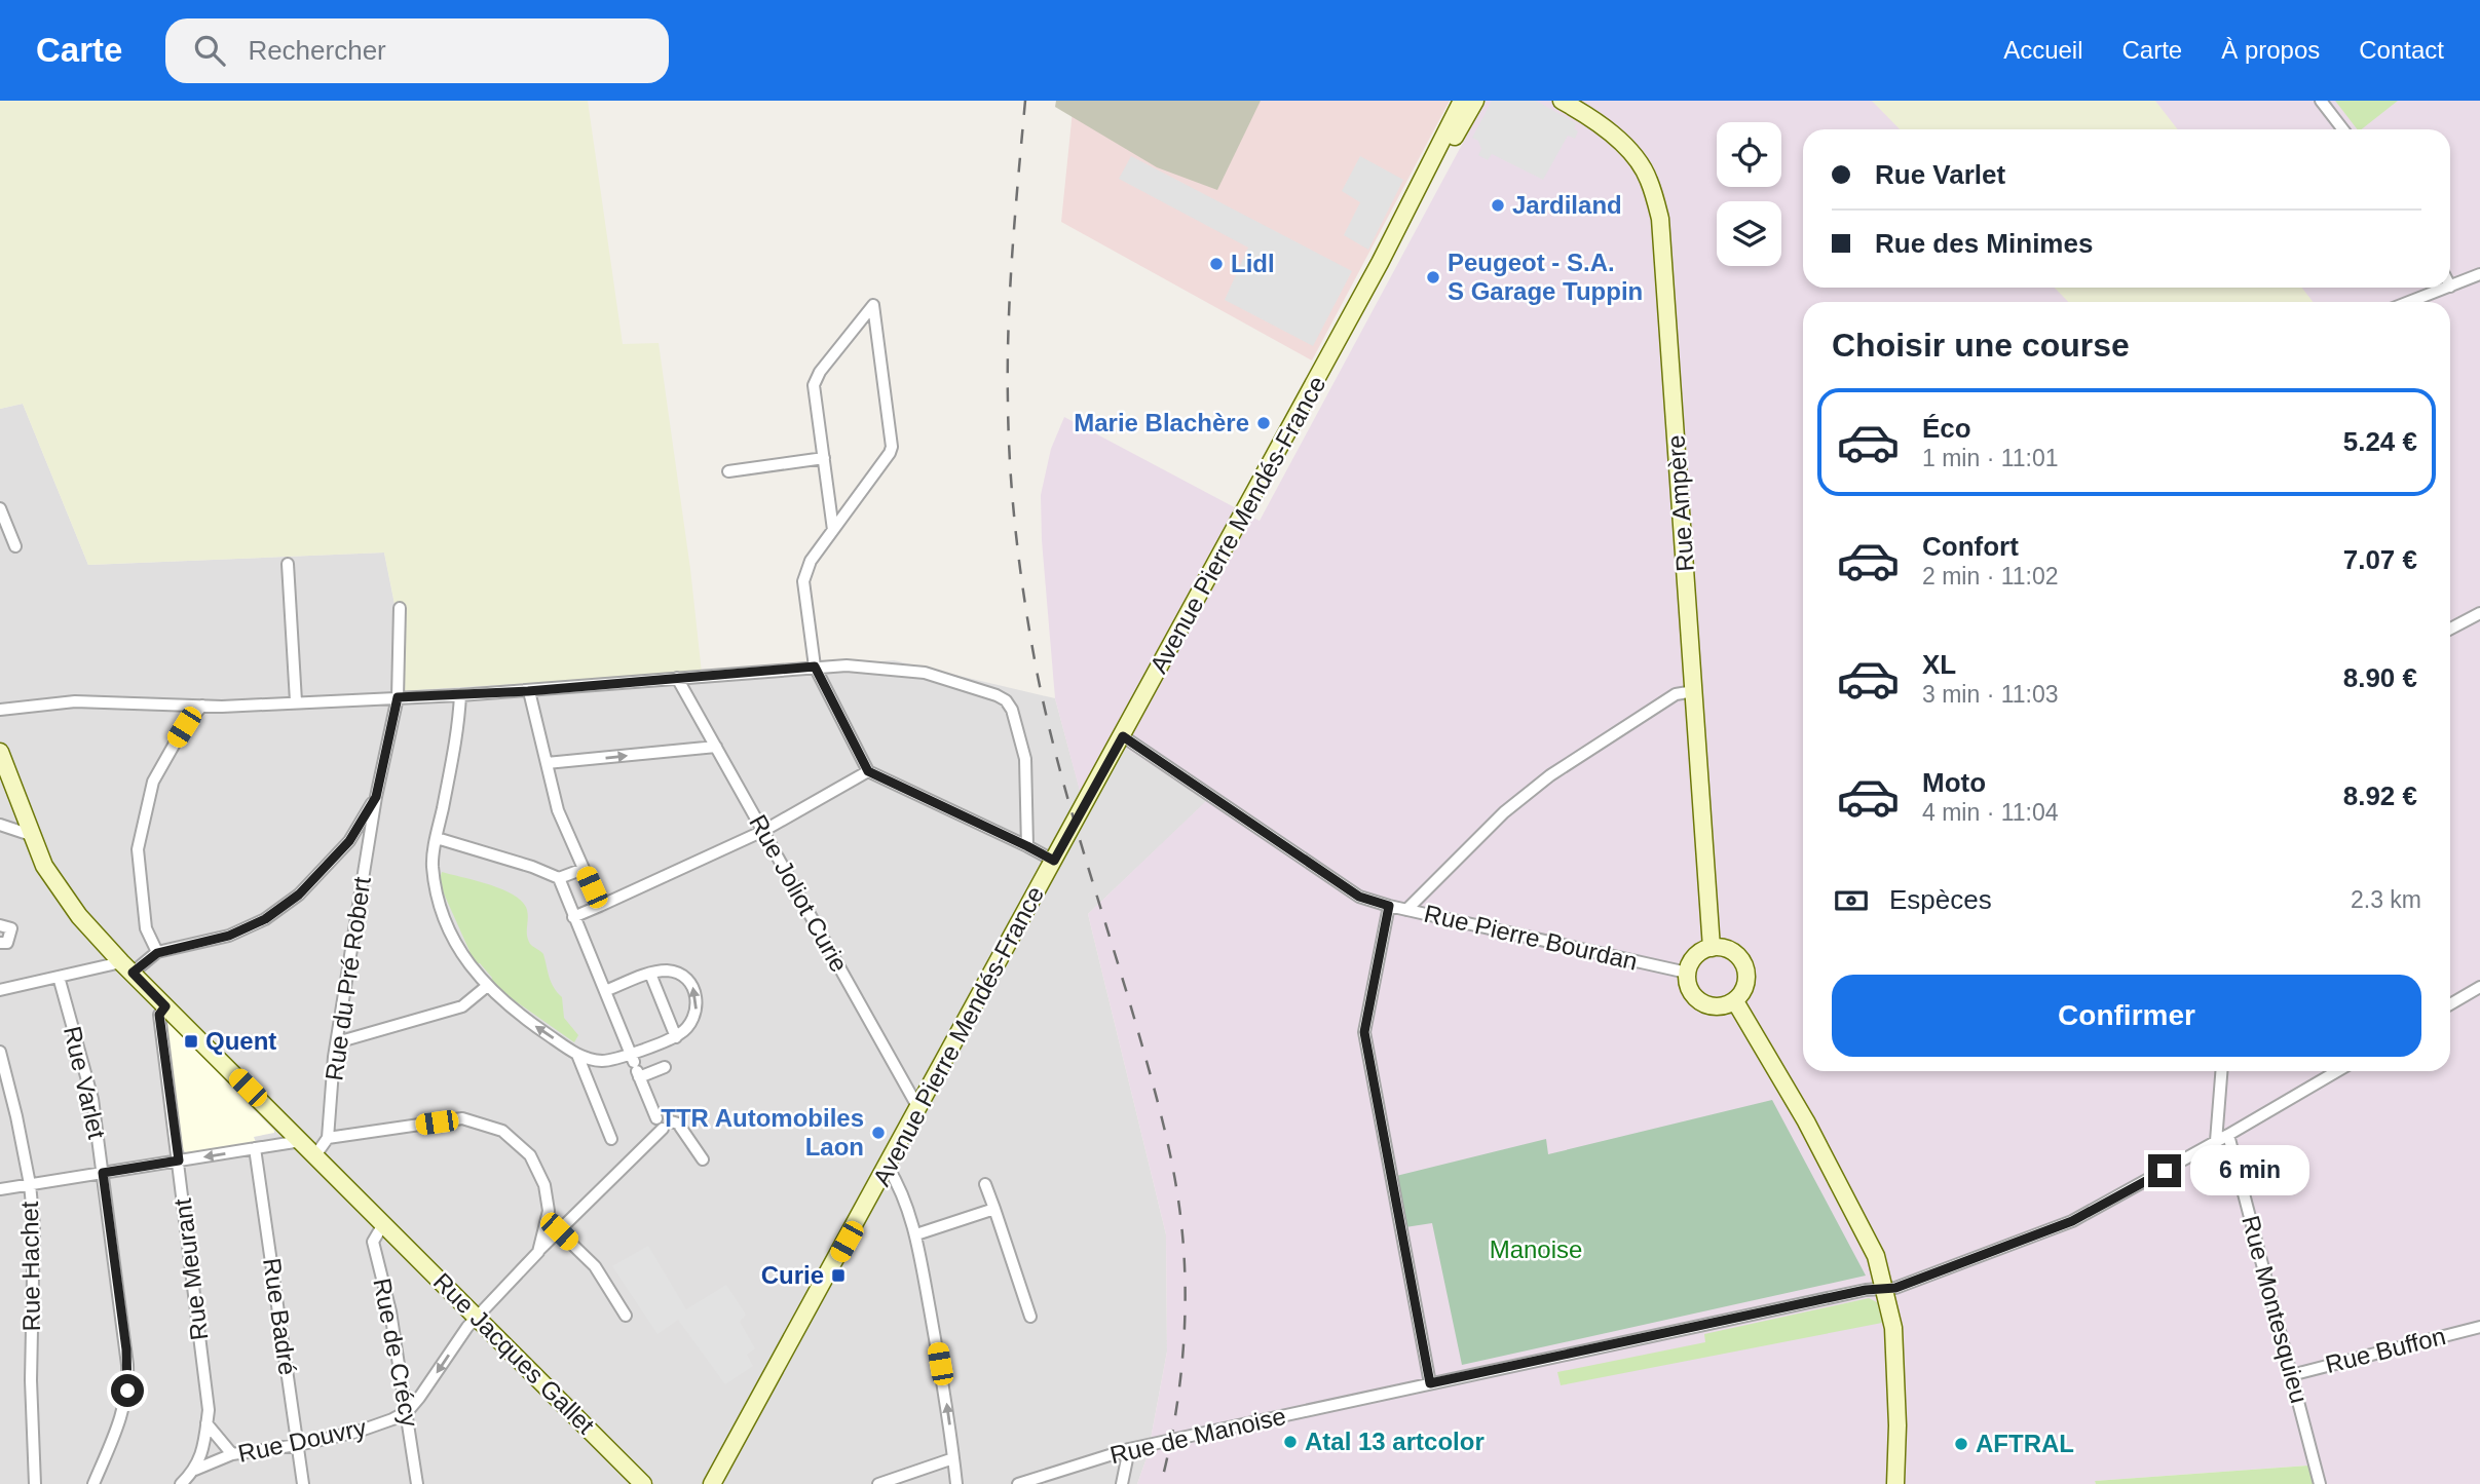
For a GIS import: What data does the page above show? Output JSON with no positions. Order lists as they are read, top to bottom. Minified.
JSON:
{"streets":{"main road":["Rue Ampère","Avenue Pierre Mendés-France","Rue Jacques Gallet"],"street":["Rue Joliot Curie","Rue Pierre Bourdan","Rue du Pré Robert","Rue Varlet","Rue Hachet","Rue Meurant","Rue Montesquieu","Rue Badré","Rue Buffon","Rue de Crécy","Rue de Manoise","Rue Douvry"]},"crossings":[["Rue Ampère","Rue Pierre Bourdan"],["Avenue Pierre Mendés-France","Rue Joliot Curie"],["Avenue Pierre Mendés-France","Rue Pierre Bourdan"],["Rue Meurant","Rue Jacques Gallet"],["Rue Meurant","Rue Douvry"],["Rue Montesquieu","Rue Buffon"],["Rue Montesquieu","Rue de Manoise"],["Rue Badré","Rue Douvry"],["Rue de Crécy","Rue Jacques Gallet"],["Rue de Crécy","Rue Douvry"]],"parks":["Manoise"],"places":{"other":["Jardiland","Lidl","Peugeot - S.A. S Garage Tuppin","Marie Blachère","TTR Automobiles Laon","Atal 13 artcolor","AFTRAL"],"transit":["Quent","Curie"]},"page":{"header":"Carte","search":"Rechercher","nav":["Accueil","Carte","À propos","Contact"],"banner":["Rue Varlet","Rue des Minimes"],"heading":"Choisir une course","list":[{"name":"Éco","note":"1 min · 11:01","value":"5.24 €"},{"name":"Confort","note":"2 min · 11:02","value":"7.07 €"},{"name":"XL","note":"3 min · 11:03","value":"8.90 €"},{"name":"Moto","note":"4 min · 11:04","value":"8.92 €"}],"pay":["Espèces","2.3 km"],"buttons":"Confirmer","bubble":"6 min"}}
